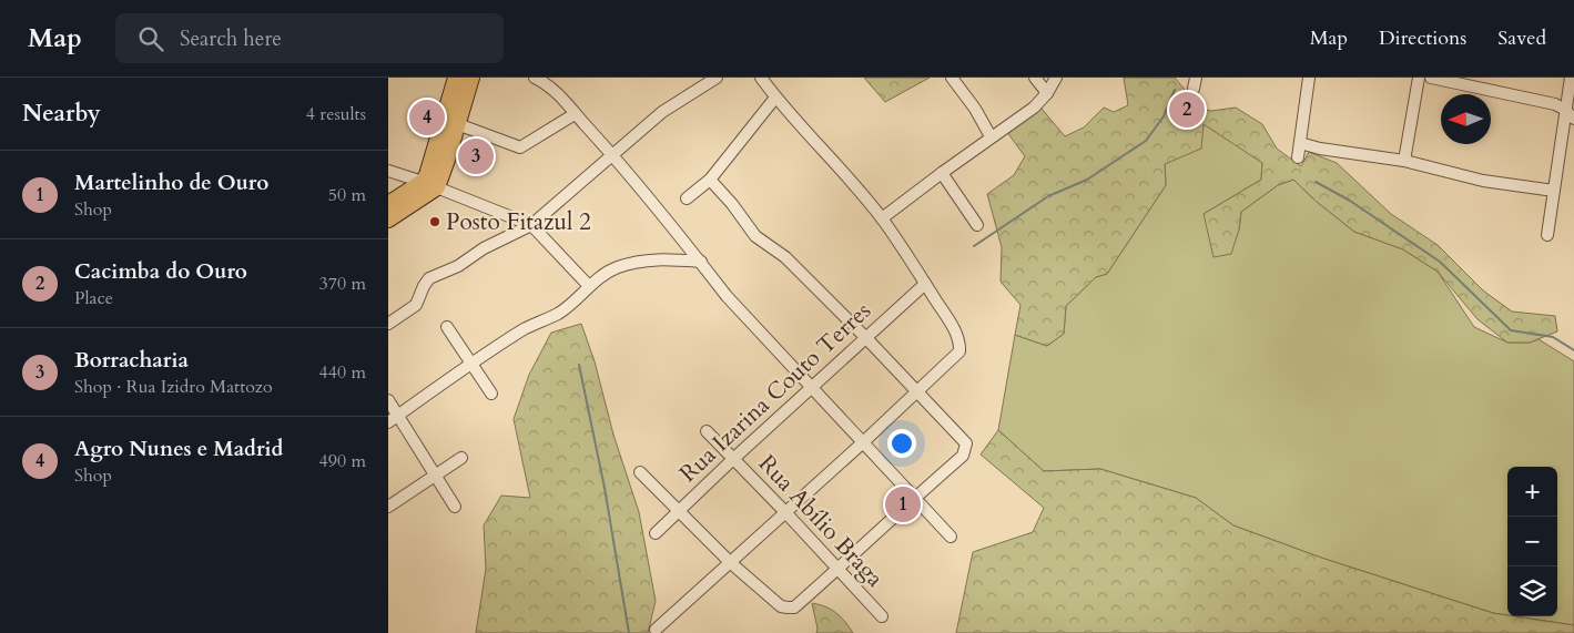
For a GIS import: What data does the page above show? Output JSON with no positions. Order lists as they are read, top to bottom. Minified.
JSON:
{"streets":{"street":["Rua Izarina Couto Terres","Rua Abílio Braga"]},"crossings":[["Rua Izarina Couto Terres","Rua Abílio Braga"]],"places":["Posto Fitazul 2"],"north":"left","page":{"header":"Map","search":"Search here","nav":["Map","Directions","Saved"],"heading":["Nearby","4 results"],"pins":["2","4","3","1"],"list":[{"mark":"1","name":"Martelinho de Ouro","note":"Shop","value":"50 m"},{"mark":"2","name":"Cacimba do Ouro","note":"Place","value":"370 m"},{"mark":"3","name":"Borracharia","note":"Shop · Rua Izidro Mattozo","value":"440 m"},{"mark":"4","name":"Agro Nunes e Madrid","note":"Shop","value":"490 m"}],"map_buttons":["+","−"]}}
